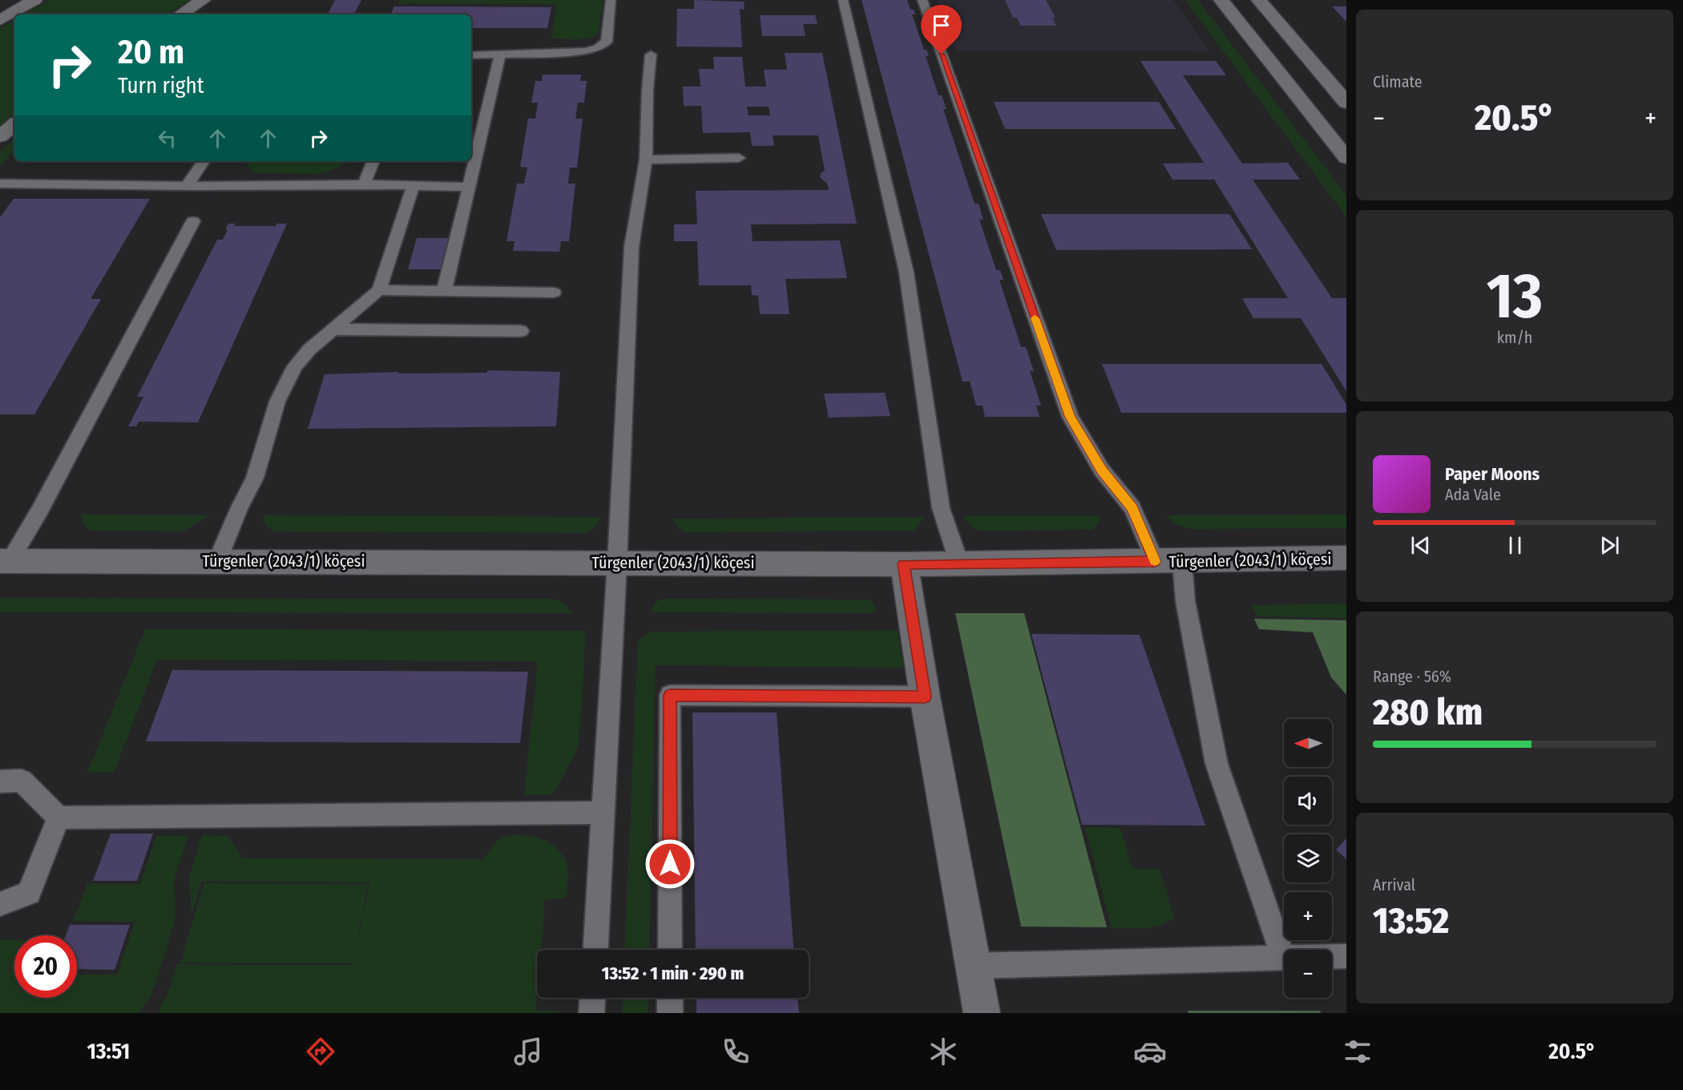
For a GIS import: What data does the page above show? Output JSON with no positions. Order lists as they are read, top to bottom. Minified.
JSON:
{"streets":{"street":["Türgenler (2043/1) köçesi"]},"north":"left","page":{"tile":["Climate",["13","km/h"],["Range · 56%","280 km"],["Arrival","13:52"]],"turn":["20 m","Turn right"],"heat":["−","20.5°","+"],"song":["Paper Moons","Ada Vale"],"map_buttons":["+","−"],"limit":"20","trip":"13:52 · 1 min · 290 m","tabs":["13:51","20.5°"]}}
